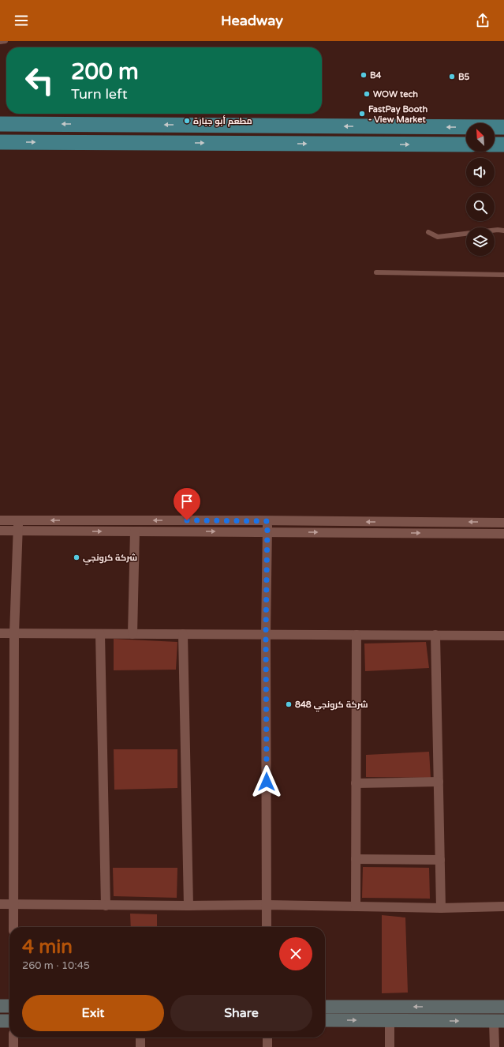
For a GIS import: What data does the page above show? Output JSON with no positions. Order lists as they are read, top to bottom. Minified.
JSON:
{"places":["B4","B5","WOW tech","FastPay Booth - View Market","مطعم أبو جبارة","شركة كرونجي","شركة كرونجي 848"],"north":"top left","page":{"header":"Headway","turn":["200 m","Turn left"],"heading":["4 min","260 m · 10:45"],"buttons":["Exit","Share"]}}
